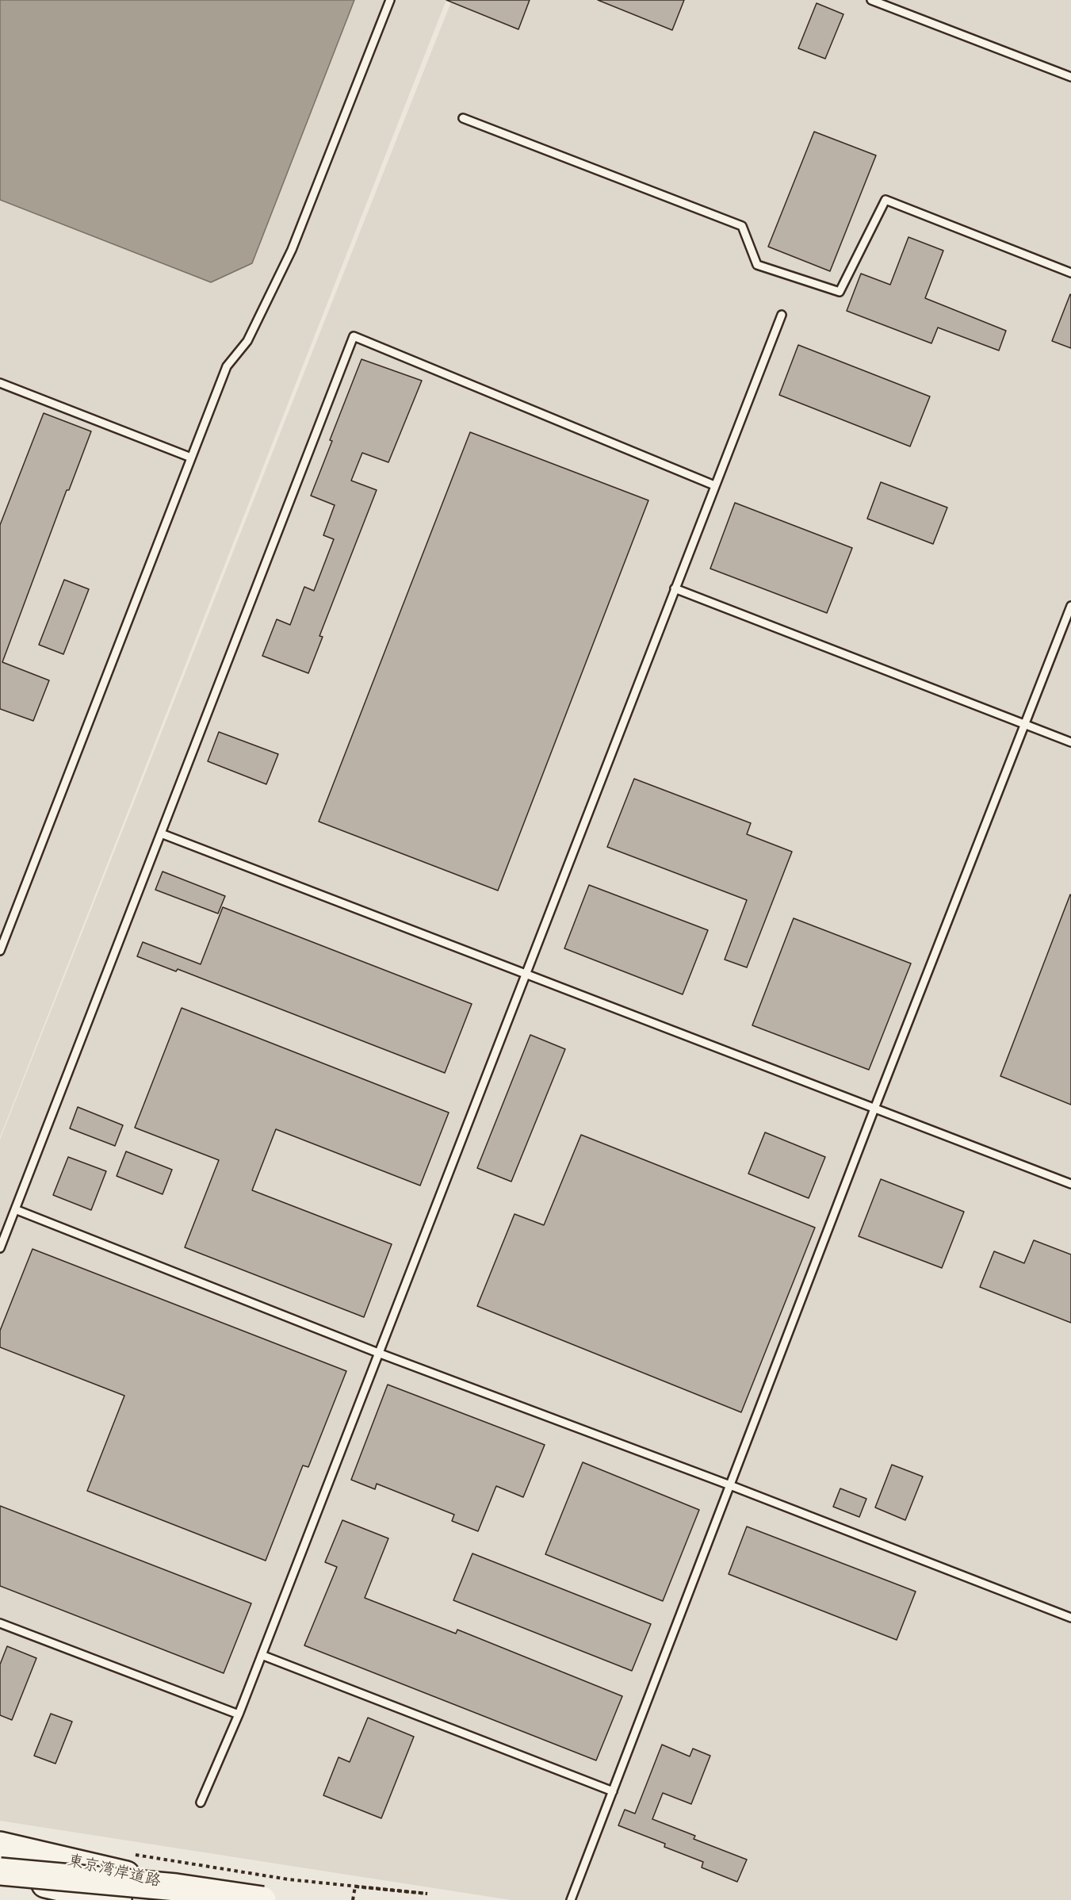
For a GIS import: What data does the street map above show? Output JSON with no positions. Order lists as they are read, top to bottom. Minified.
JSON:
{"streets":{"highway":["東京湾岸道路"]}}
